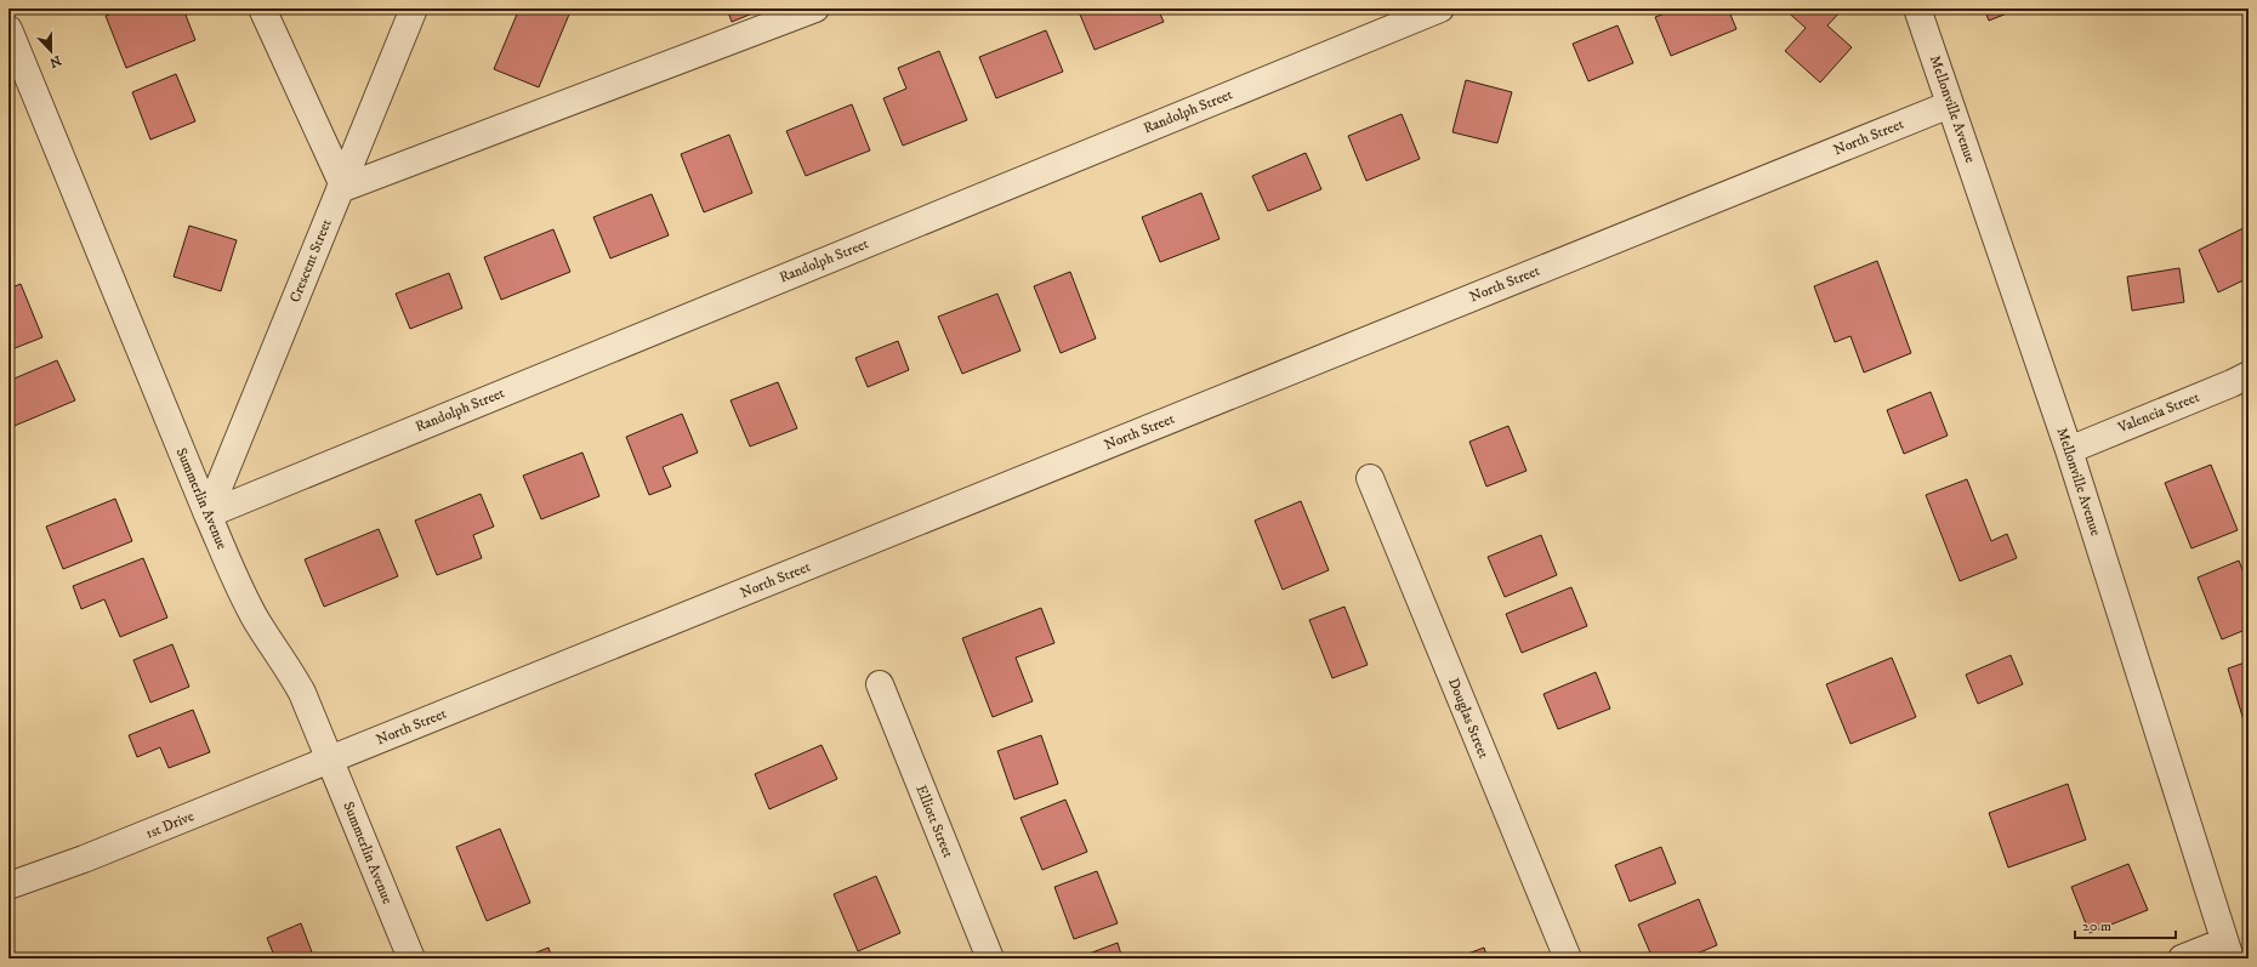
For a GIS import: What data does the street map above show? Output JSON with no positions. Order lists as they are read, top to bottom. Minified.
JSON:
{"streets":{"street":["Mellonville Avenue","Randolph Street","North Street","Crescent Street","Valencia Street","Summerlin Avenue","Douglas Street","Elliott Street","1st Drive"]},"crossings":[["Mellonville Avenue","North Street"],["Mellonville Avenue","Valencia Street"],["Randolph Street","Crescent Street"],["Randolph Street","Summerlin Avenue"],["North Street","Summerlin Avenue"],["North Street","1st Drive"],["Crescent Street","Summerlin Avenue"],["Summerlin Avenue","1st Drive"]],"scale_bar":"20 m","north":"bottom"}
